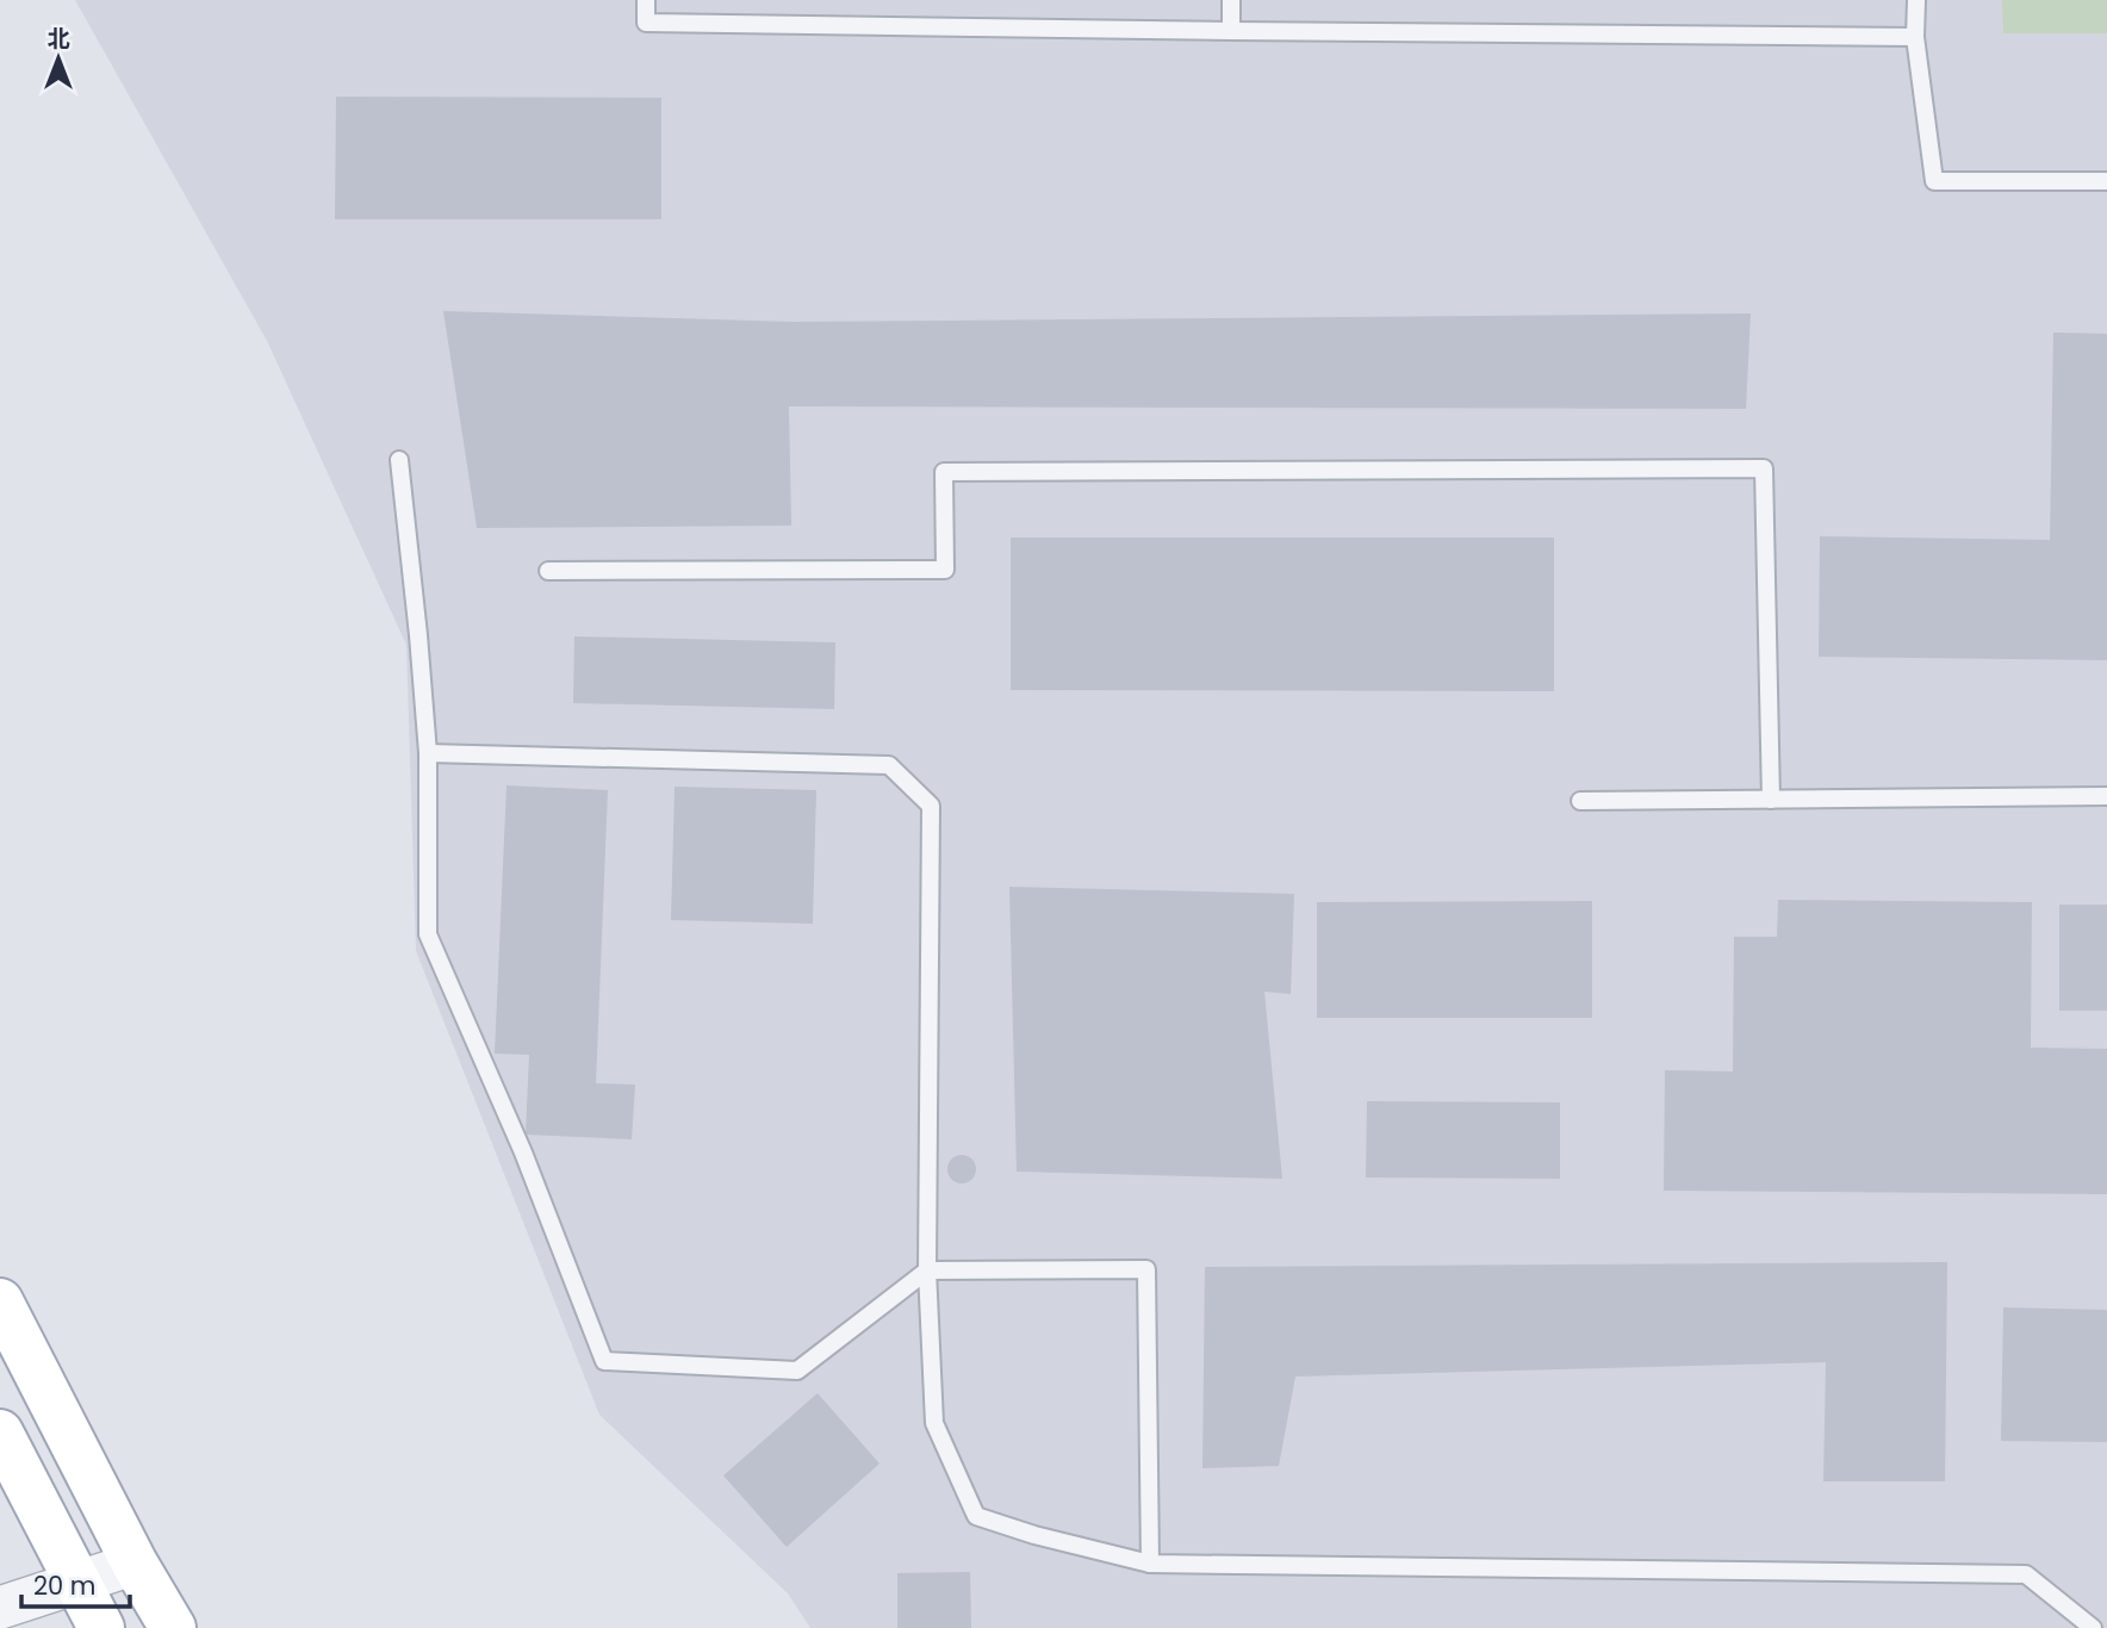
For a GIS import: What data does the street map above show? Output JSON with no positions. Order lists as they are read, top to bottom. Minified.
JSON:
{"scale_bar":"20 m","north":"top"}
